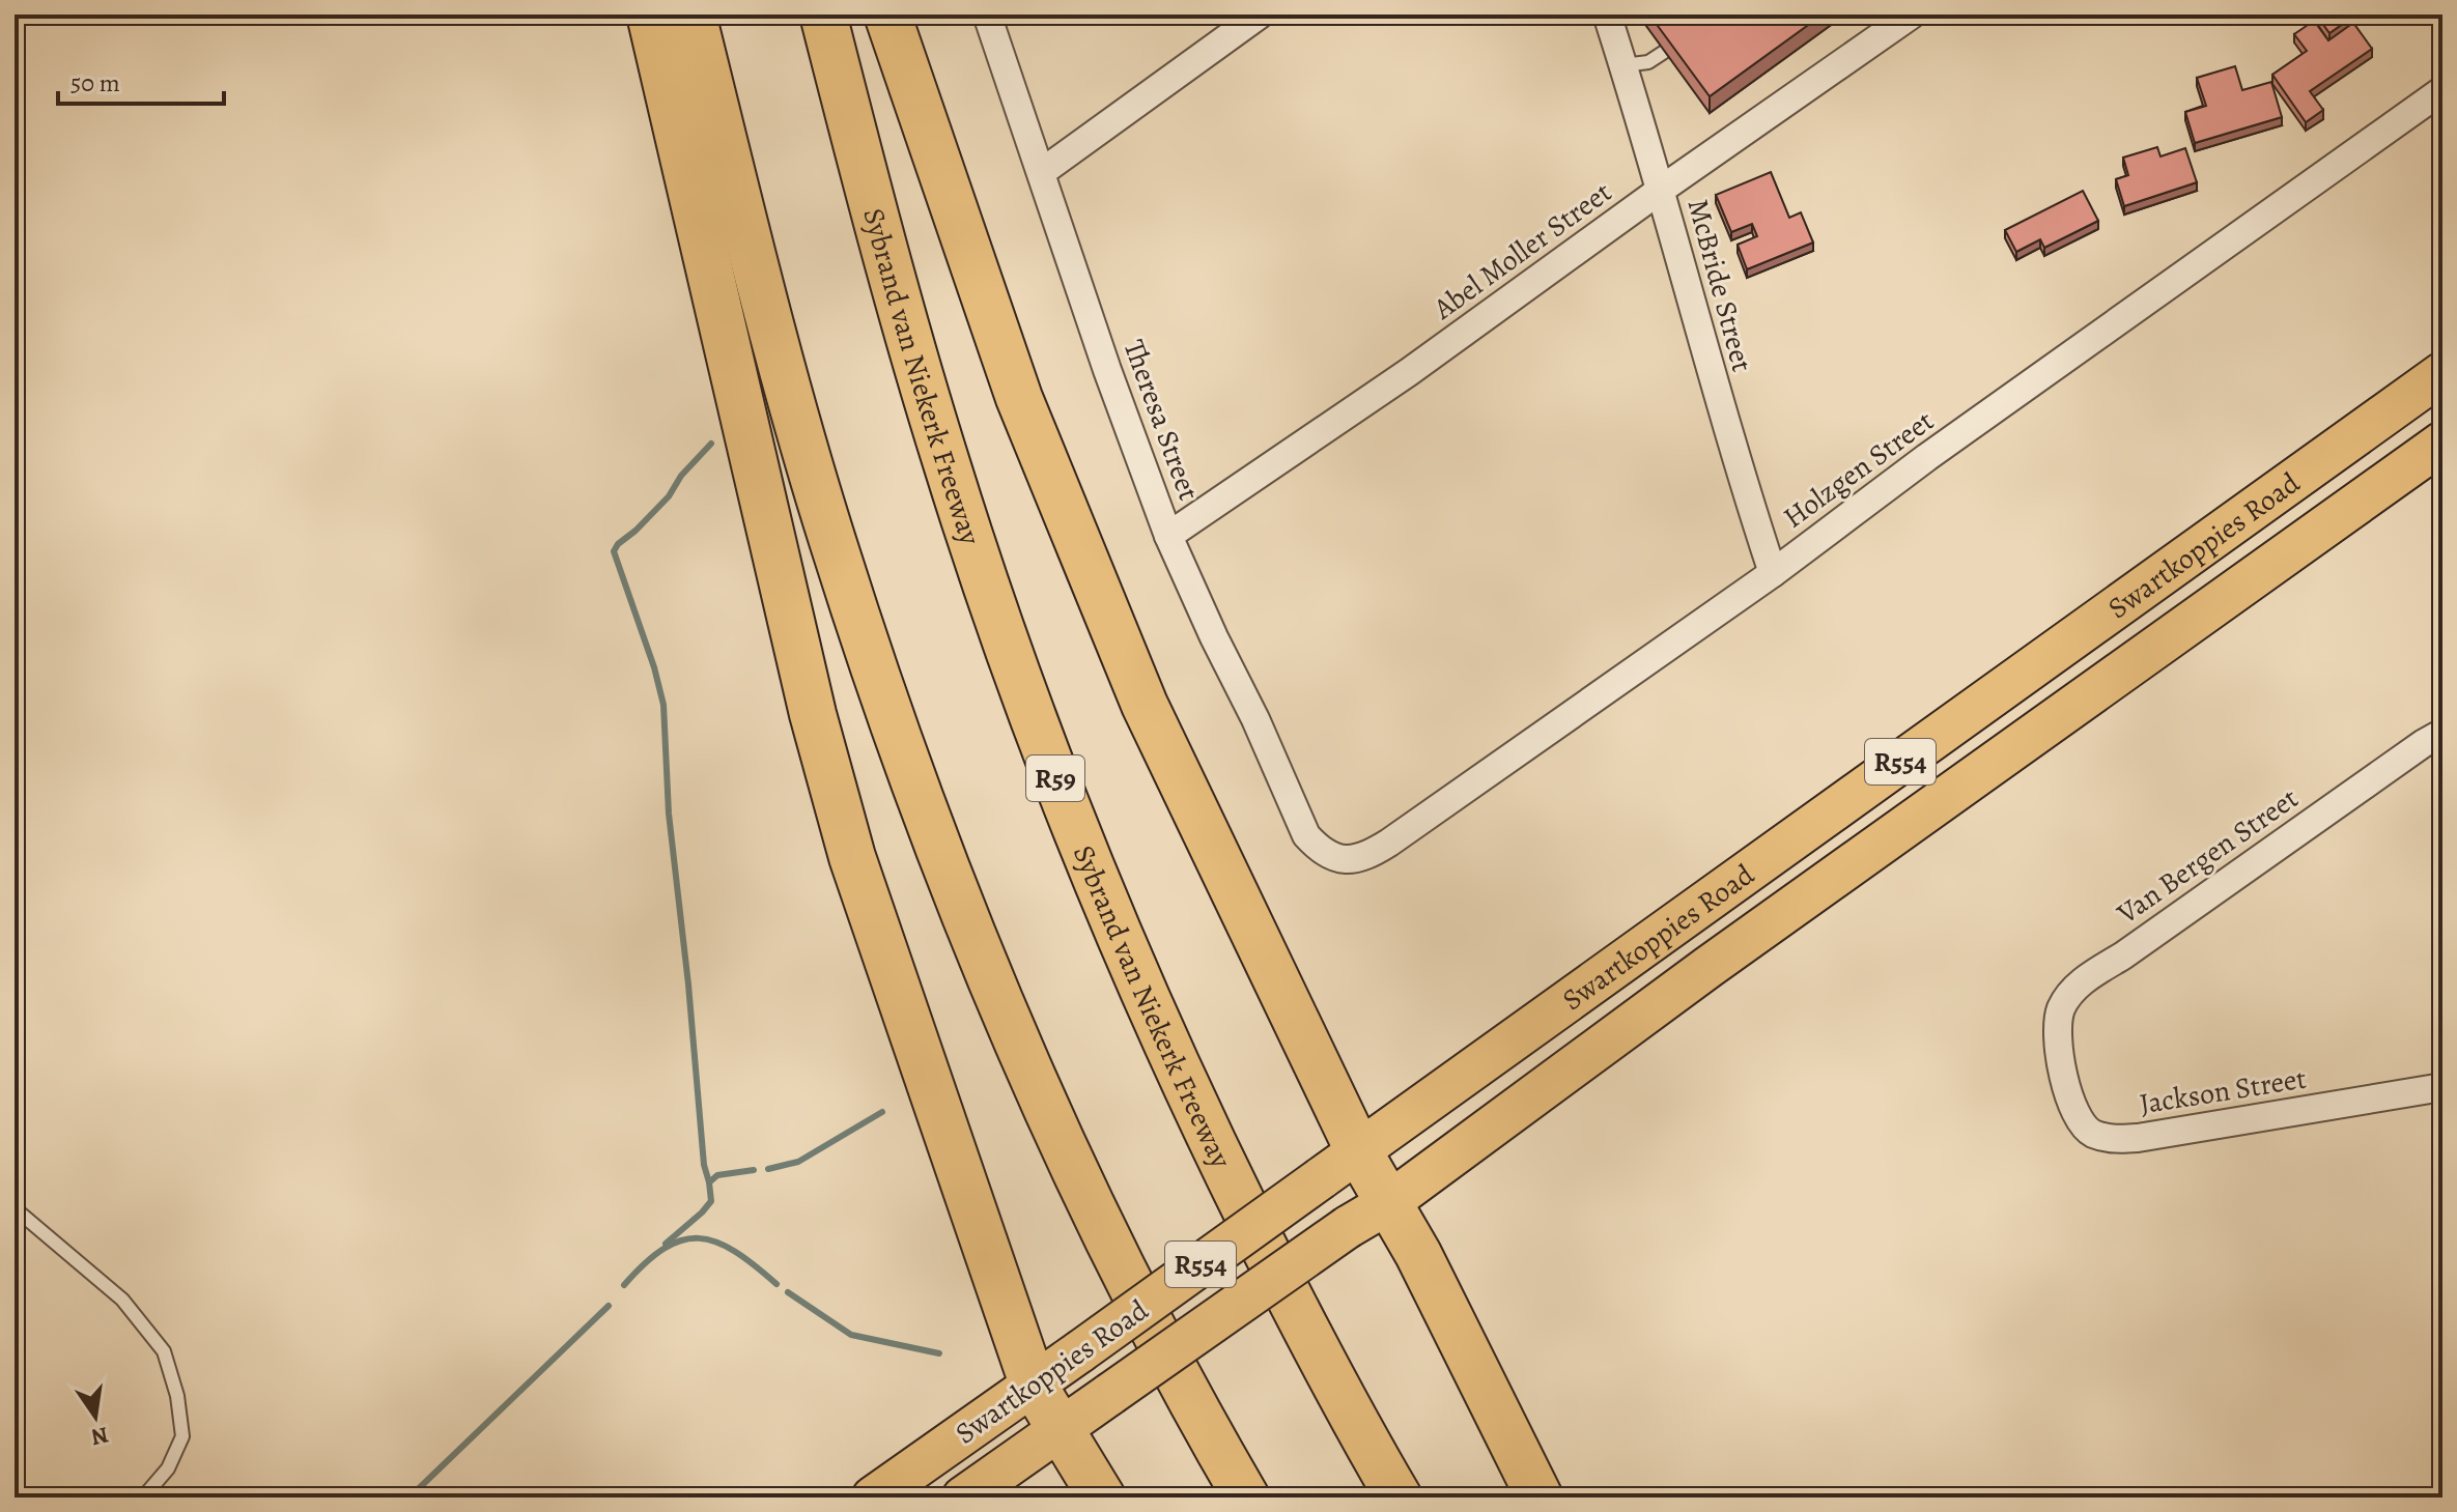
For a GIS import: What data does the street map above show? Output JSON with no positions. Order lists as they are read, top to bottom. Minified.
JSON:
{"streets":{"highway":["Sybrand van Niekerk Freeway","R59"],"main road":["Swartkoppies Road","R554"],"street":["Abel Moller Street","McBride Street","Theresa Street","Holzgen Street","Van Bergen Street","Jackson Street"]},"crossings":[["Abel Moller Street","McBride Street"],["Abel Moller Street","Theresa Street"],["McBride Street","Holzgen Street"],["Theresa Street","Holzgen Street"],["Van Bergen Street","Jackson Street"]],"scale_bar":"50 m","north":"bottom"}
